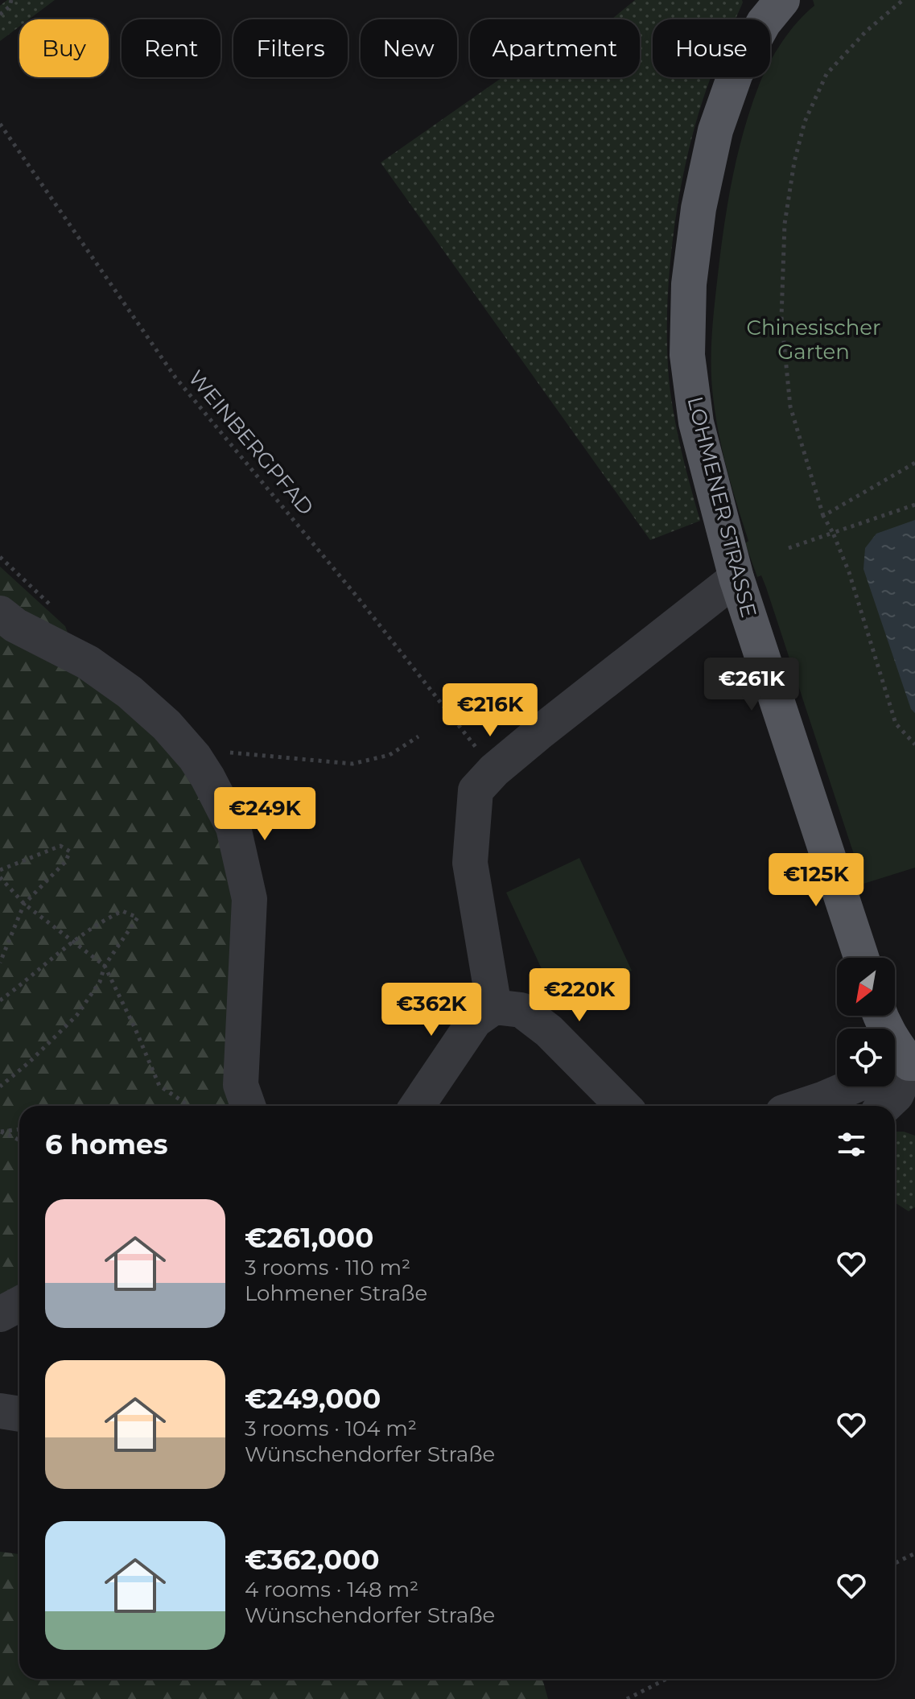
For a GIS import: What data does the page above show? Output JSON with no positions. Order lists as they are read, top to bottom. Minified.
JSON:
{"streets":{"main road":["LOHMENER STRASSE"],"path":["WEINBERGPFAD"]},"parks":["Chinesischer Garten"],"north":"bottom left","page":{"chip":["Buy","Rent","Filters","New","Apartment","House"],"price":["€261K","€216K","€249K","€125K","€220K","€362K"],"heading":"6 homes","list":[{"name":"€261,000","note":"3 rooms · 110 m² · Lohmener Straße"},{"name":"€249,000","note":"3 rooms · 104 m² · Wünschendorfer Straße"},{"name":"€362,000","note":"4 rooms · 148 m² · Wünschendorfer Straße"}]}}
